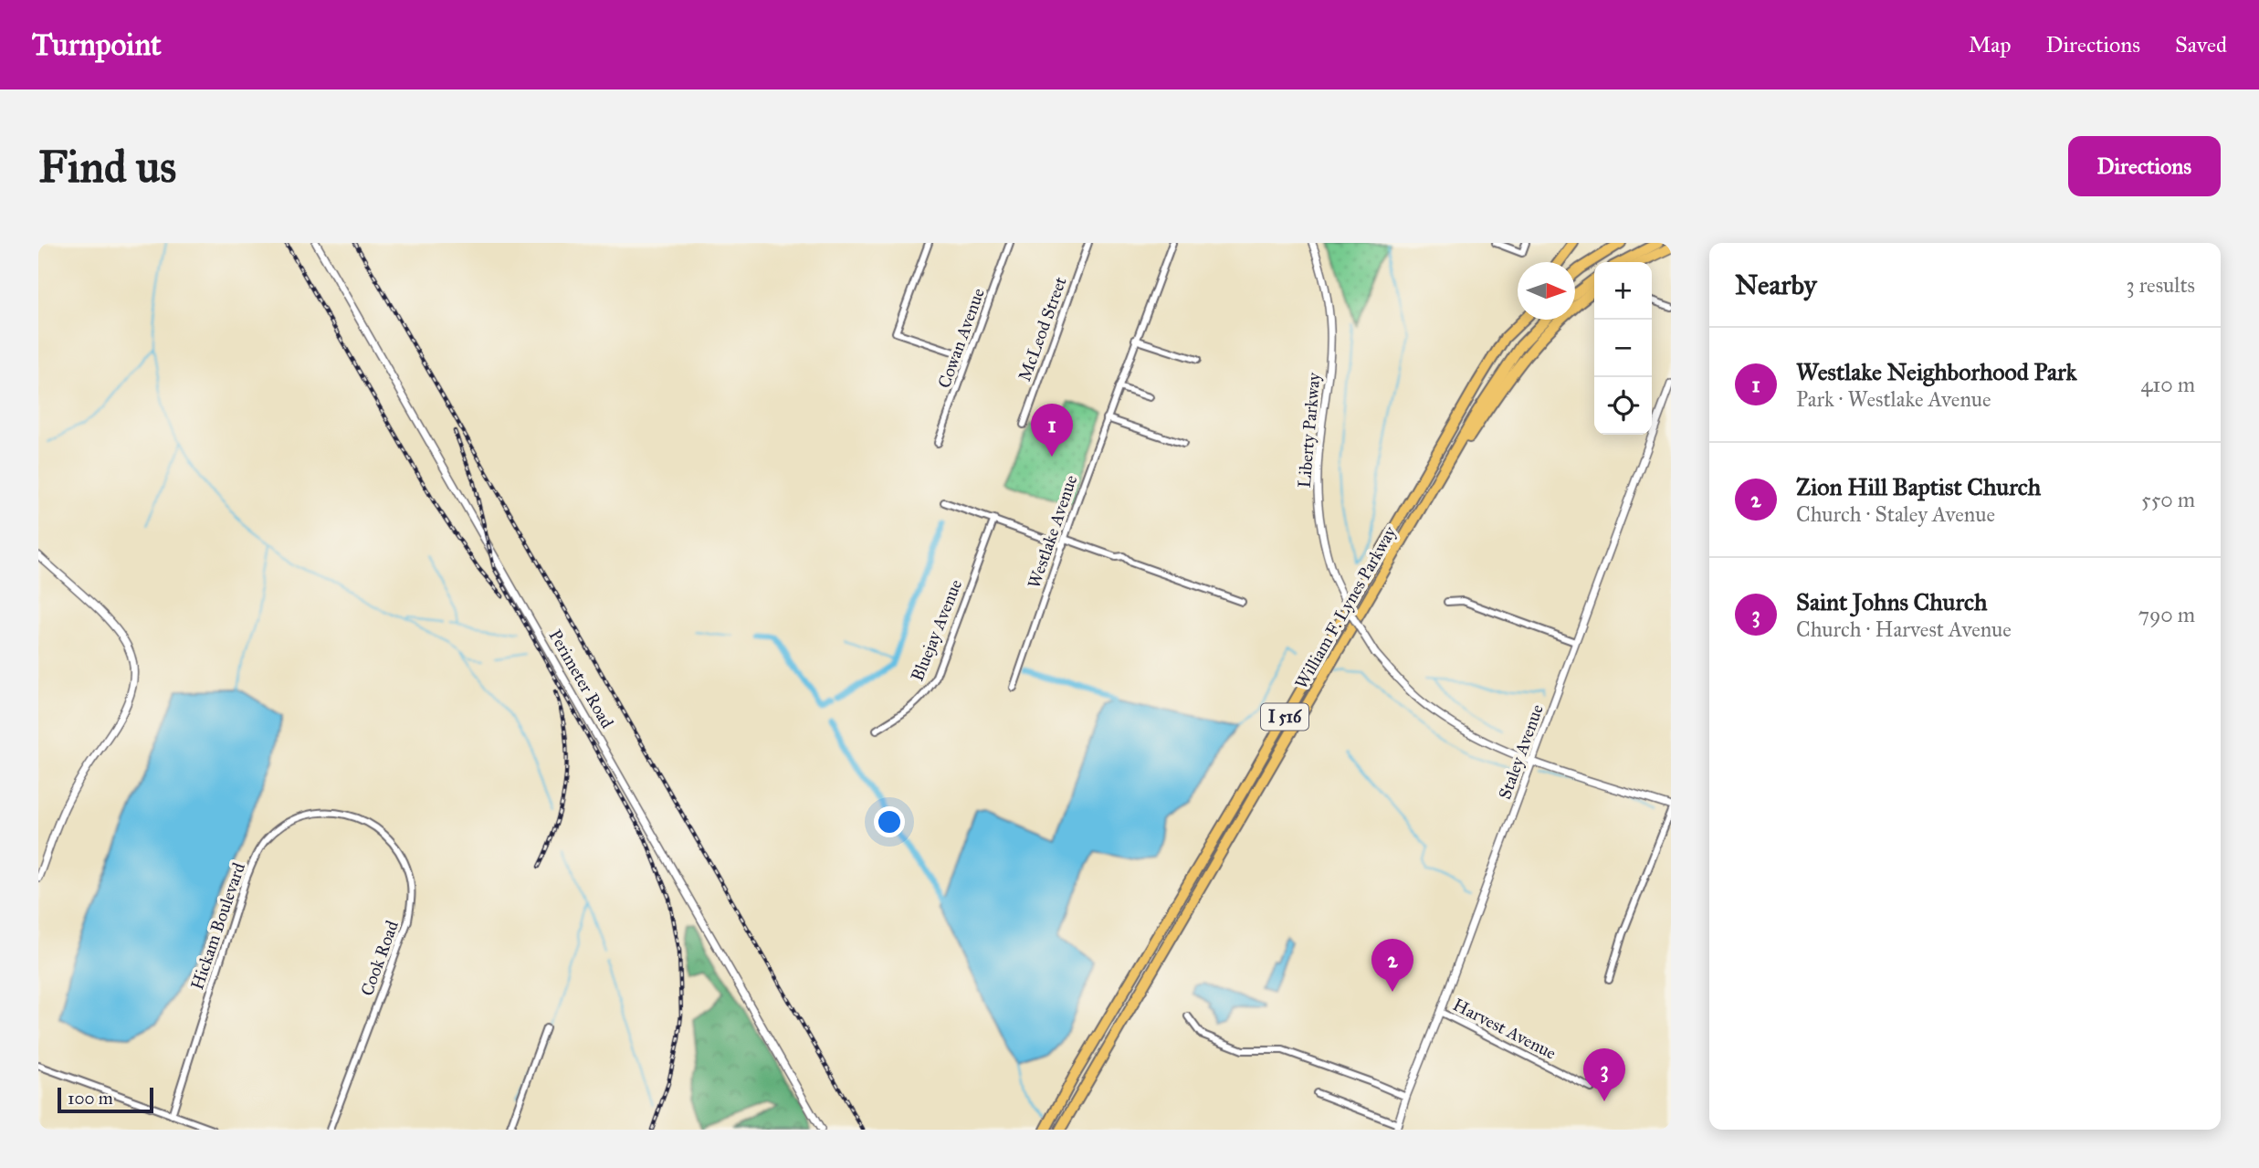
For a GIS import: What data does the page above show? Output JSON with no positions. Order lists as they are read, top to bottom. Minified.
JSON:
{"streets":{"highway":["William F. Lynes Parkway","I 516"],"street":["McLeod Street","Cowan Avenue","Liberty Parkway","Westlake Avenue","Bluejay Avenue","Perimeter Road","Staley Avenue","Hickam Boulevard","Cook Road","Harvest Avenue"]},"crossings":[["Liberty Parkway","Staley Avenue"],["Staley Avenue","Harvest Avenue"],["Hickam Boulevard","Cook Road"]],"scale_bar":"100 m","north":"right","page":{"header":"Turnpoint","nav":["Map","Directions","Saved"],"buttons":"Directions","title":"Find us","heading":["Nearby","3 results"],"map_buttons":["+","−"],"list":[{"mark":"1","name":"Westlake Neighborhood Park","note":"Park · Westlake Avenue","value":"410 m"},{"mark":"2","name":"Zion Hill Baptist Church","note":"Church · Staley Avenue","value":"550 m"},{"mark":"3","name":"Saint Johns Church","note":"Church · Harvest Avenue","value":"790 m"}],"pins":["1","2","3"],"scale":"100 m"}}
